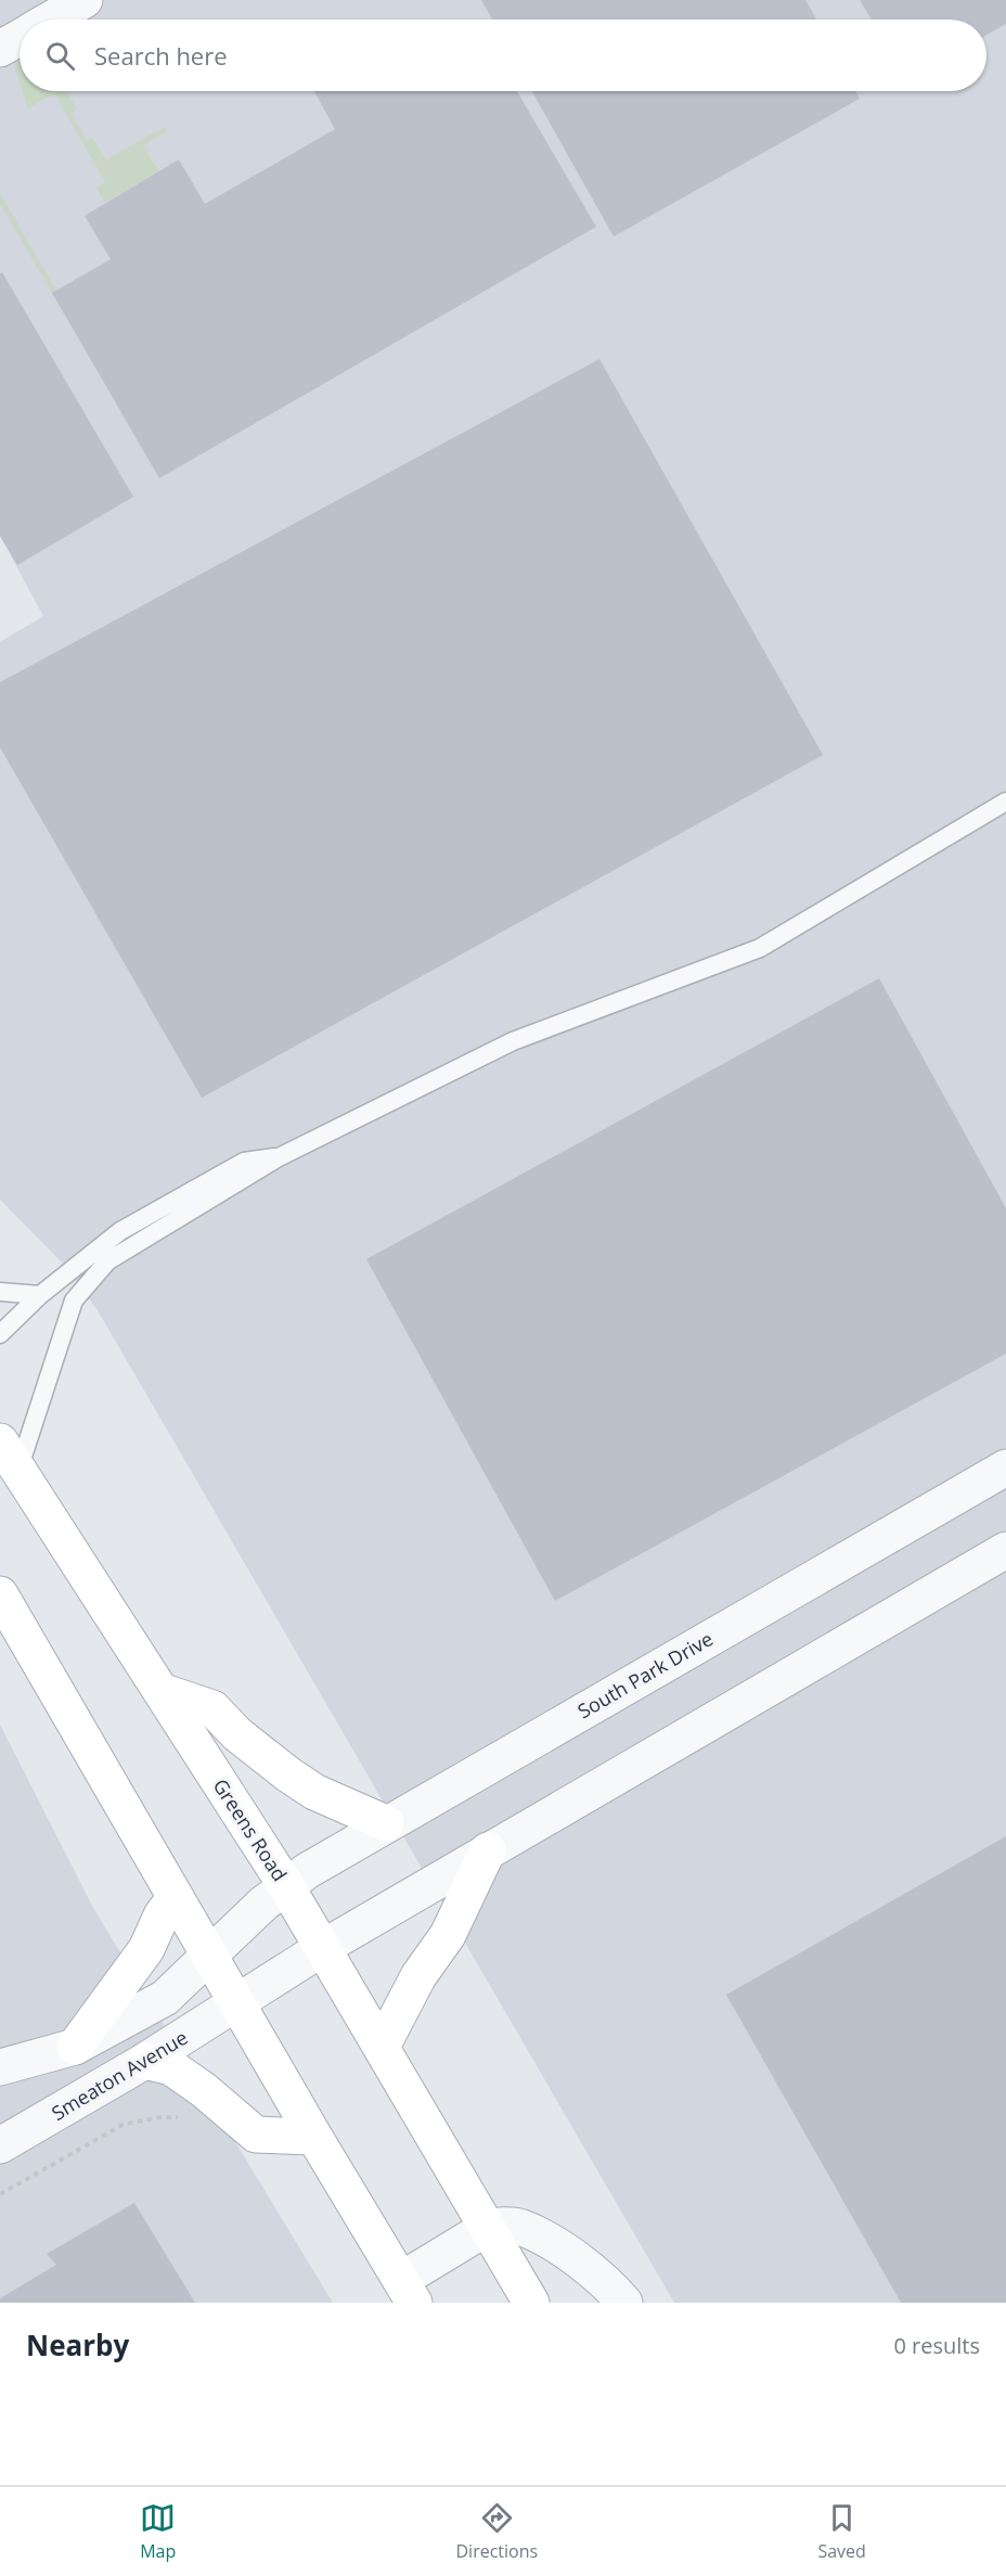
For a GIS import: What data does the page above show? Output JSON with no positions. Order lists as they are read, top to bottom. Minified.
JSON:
{"streets":{"main road":["Greens Road"],"street":["South Park Drive","Smeaton Avenue"]},"crossings":[["South Park Drive","Greens Road"],["Greens Road","Smeaton Avenue"]],"page":{"search":"Search here","heading":["Nearby","0 results"],"nav":["Map","Directions","Saved"]}}
